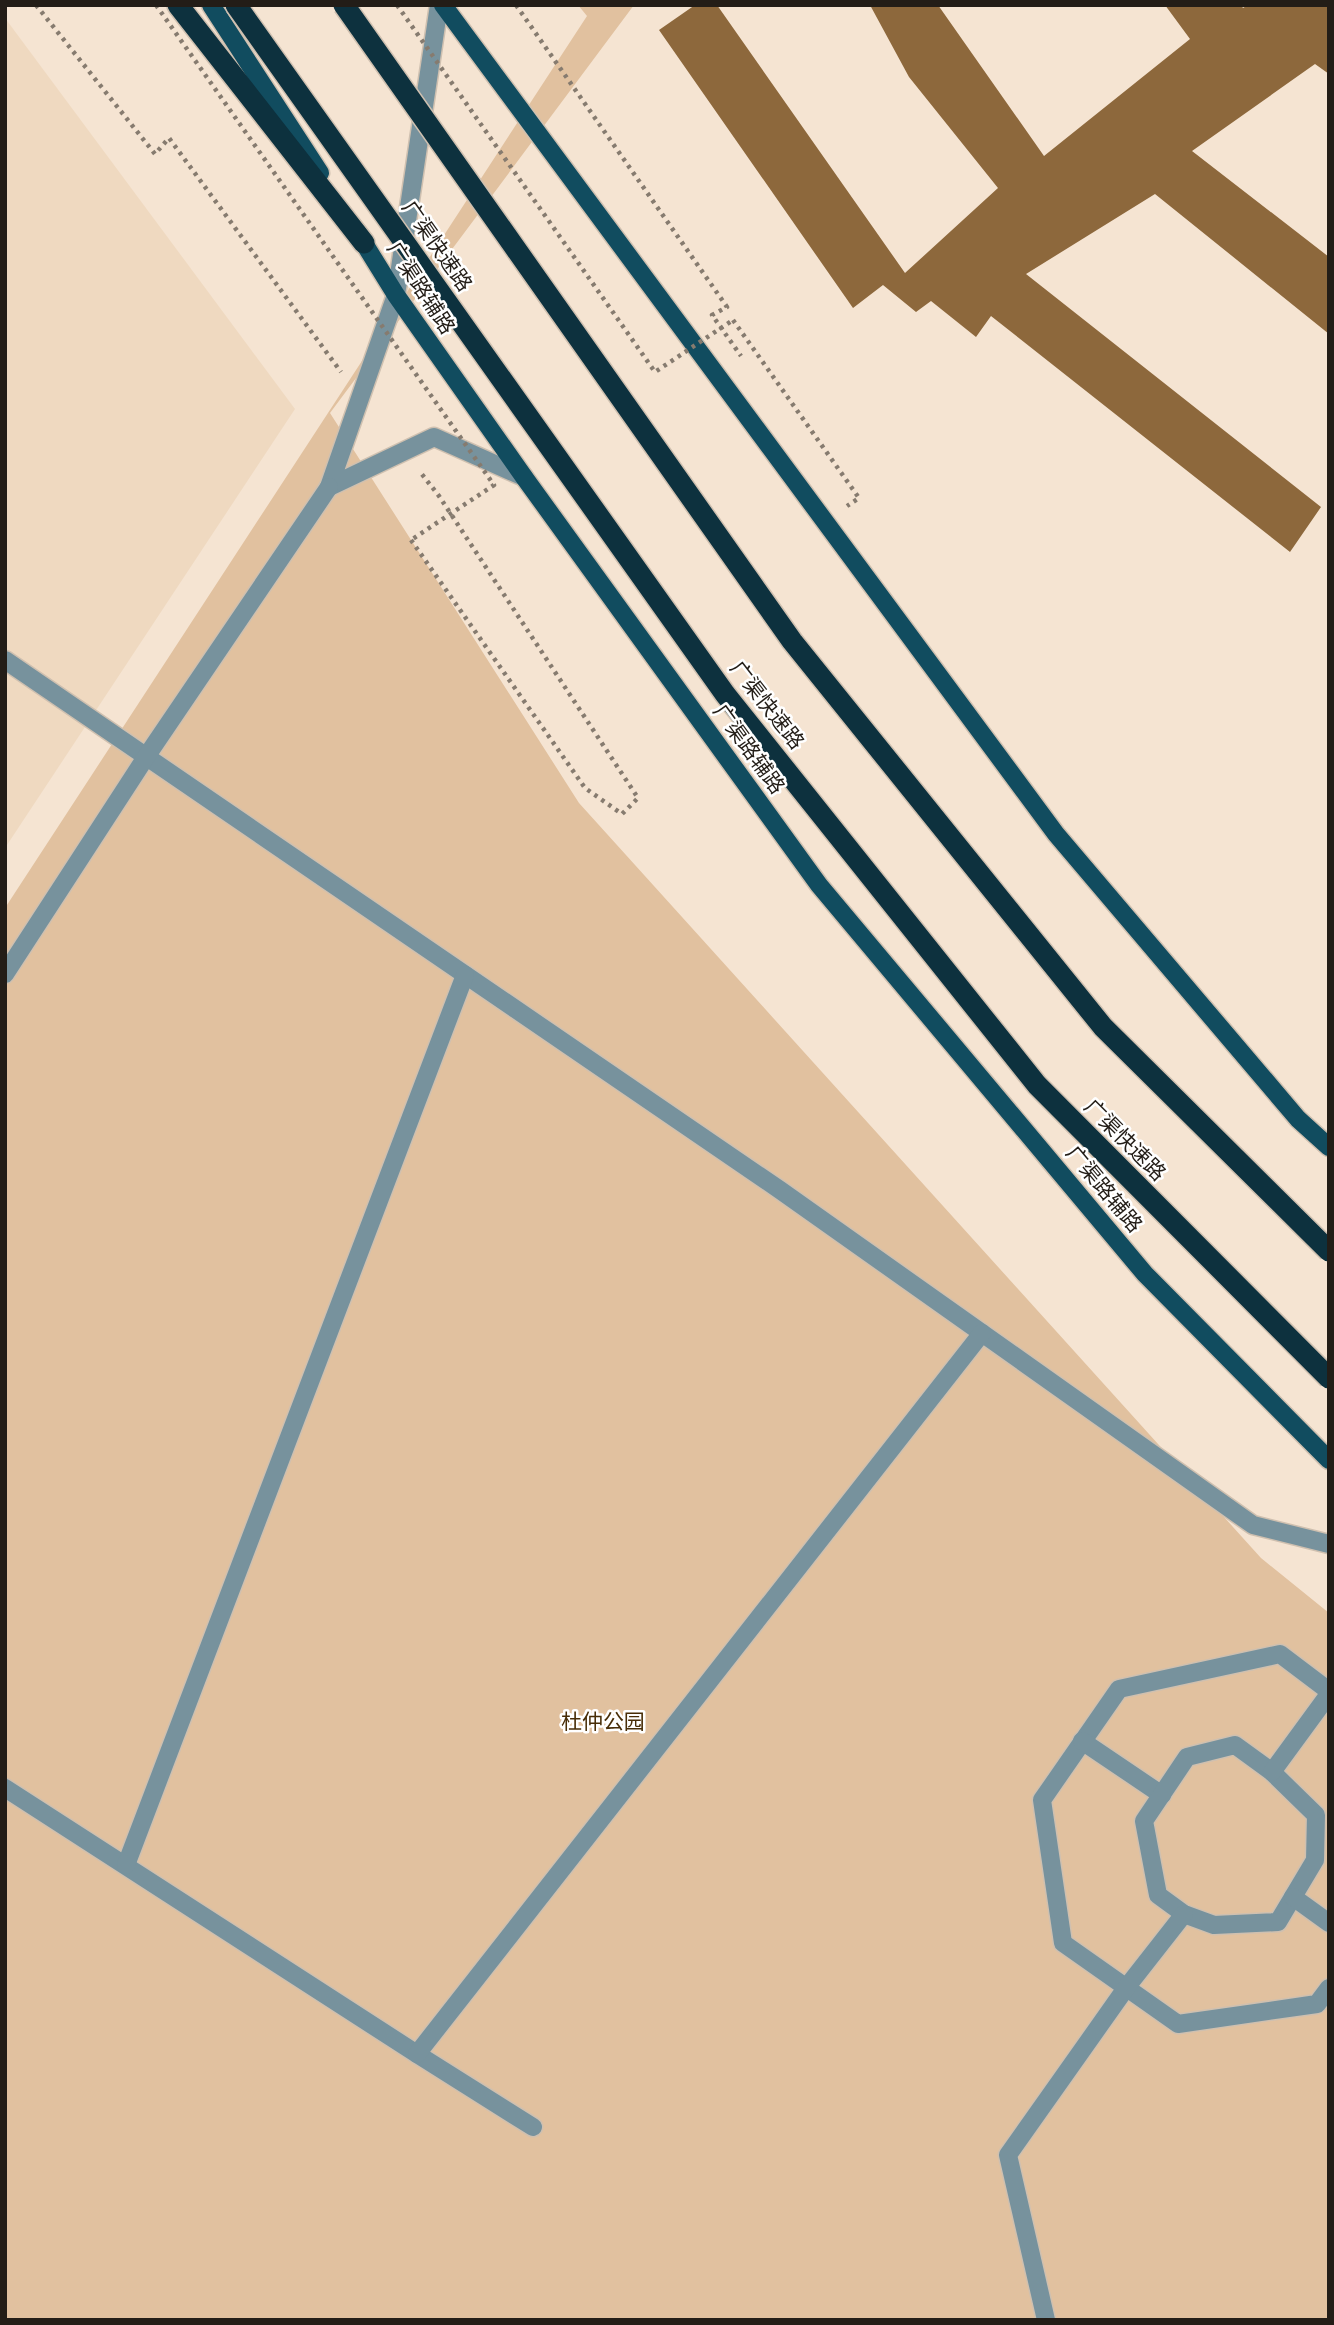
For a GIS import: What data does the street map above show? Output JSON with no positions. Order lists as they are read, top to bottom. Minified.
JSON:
{"streets":{"highway":["广渠快速路"],"main road":["广渠路辅路"]},"parks":["杜仲公园"]}
